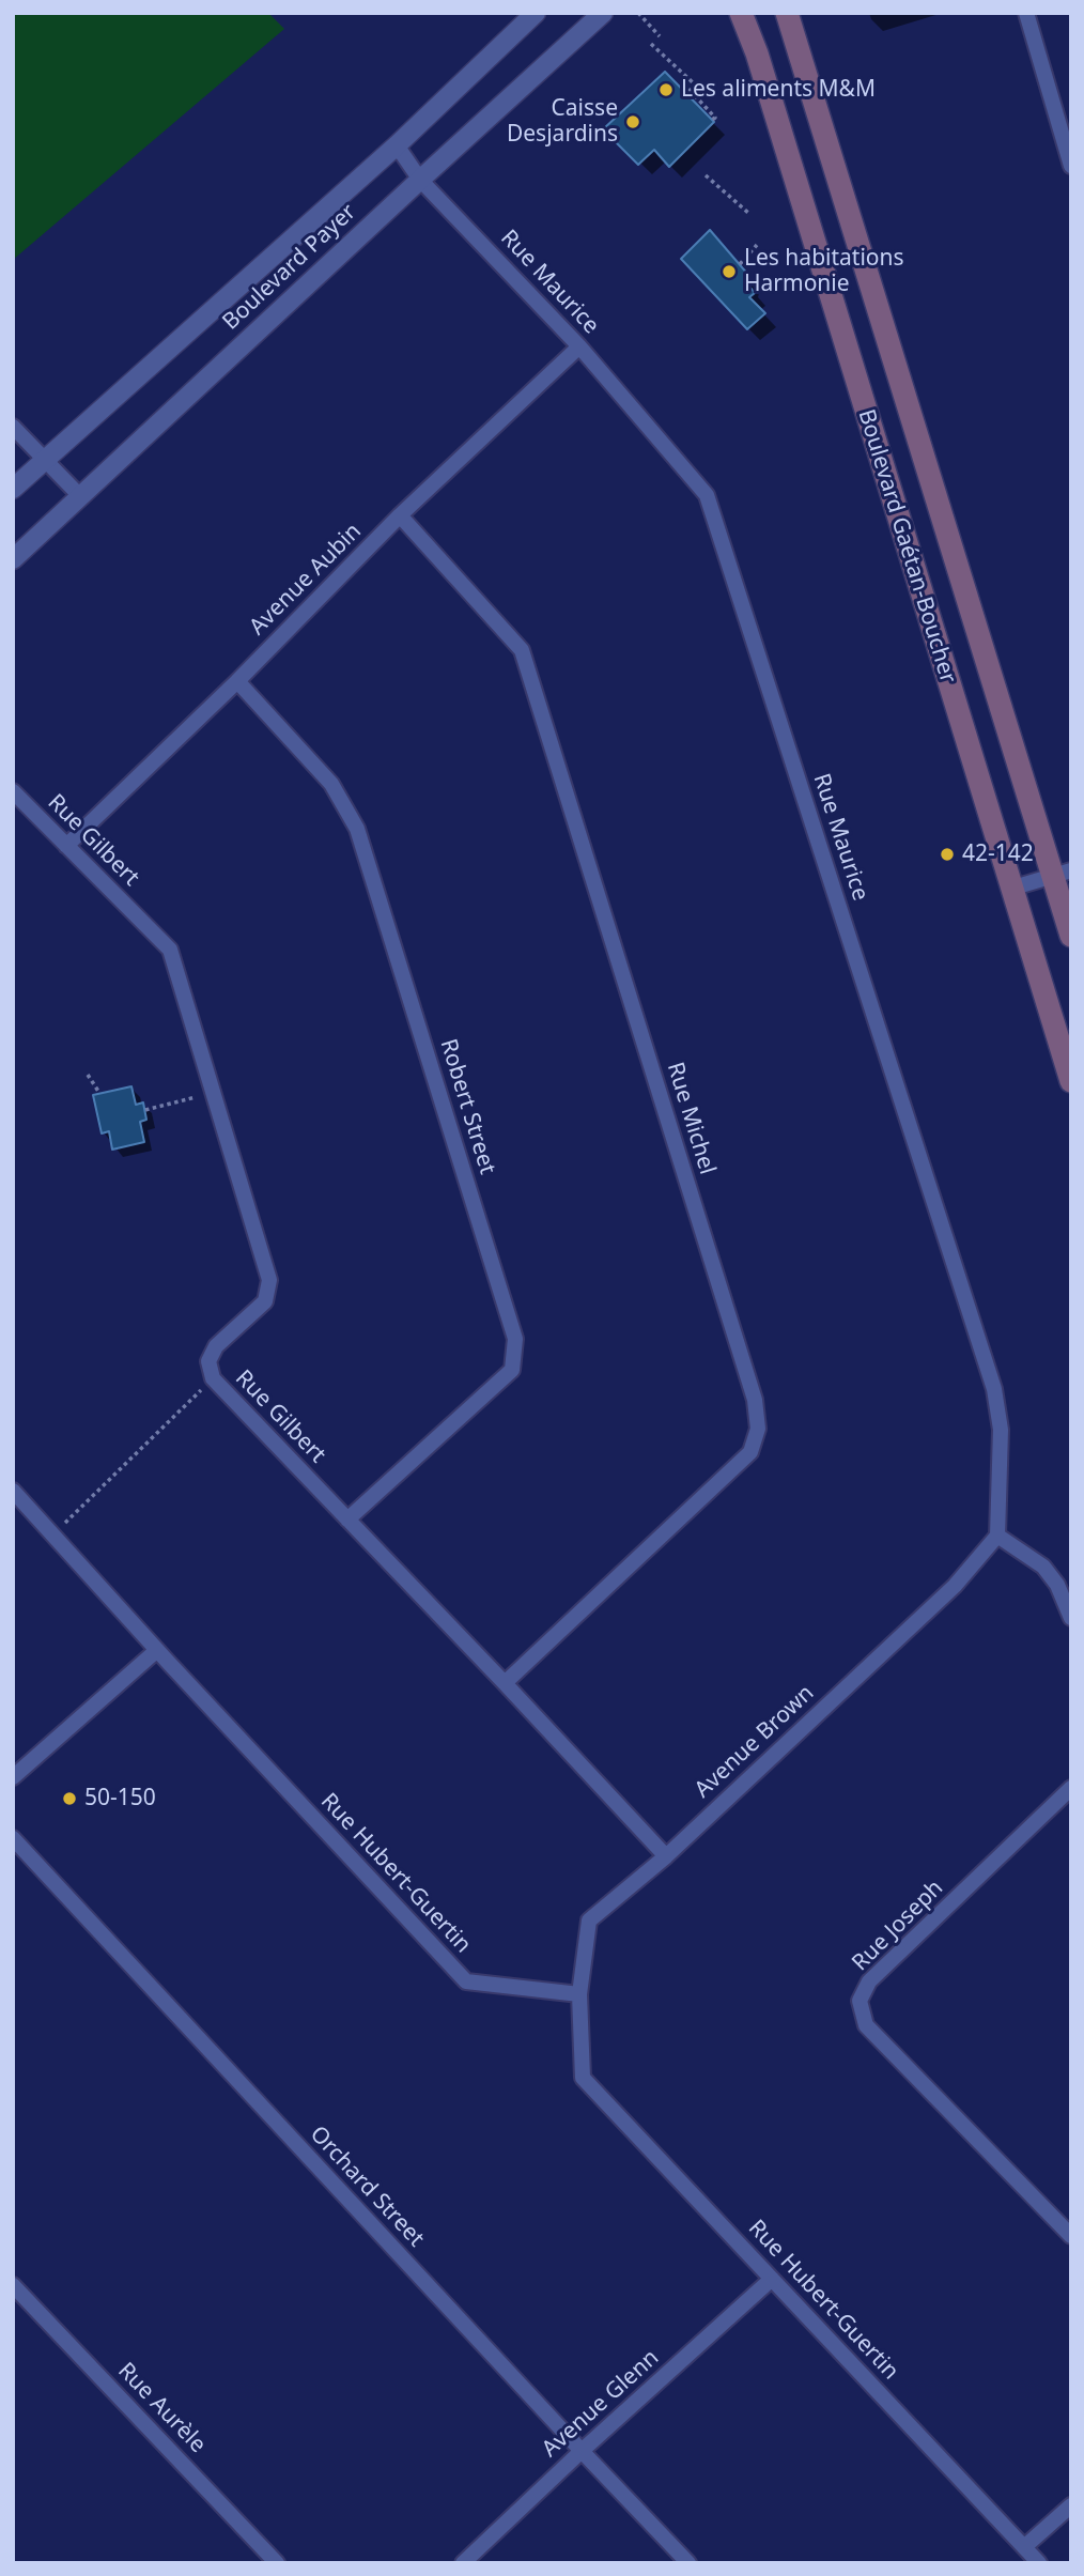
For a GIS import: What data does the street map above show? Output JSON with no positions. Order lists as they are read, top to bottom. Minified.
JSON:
{"streets":{"main road":["Boulevard Gaétan-Boucher"],"street":["Boulevard Payer","Rue Maurice","Avenue Aubin","Rue Gilbert","Robert Street","Rue Michel","Avenue Brown","Rue Hubert-Guertin","Rue Joseph","Orchard Street","Avenue Glenn","Rue Aurèle"]},"crossings":[["Boulevard Payer","Rue Maurice"],["Rue Maurice","Avenue Aubin"],["Rue Maurice","Avenue Brown"],["Avenue Aubin","Rue Gilbert"],["Avenue Aubin","Robert Street"],["Avenue Aubin","Rue Michel"],["Rue Gilbert","Robert Street"],["Rue Gilbert","Rue Michel"],["Rue Gilbert","Avenue Brown"],["Avenue Brown","Rue Hubert-Guertin"],["Rue Hubert-Guertin","Avenue Glenn"],["Orchard Street","Avenue Glenn"]],"places":["Les aliments M&M","Caisse Desjardins","Les habitations Harmonie","42-142","50-150"]}
